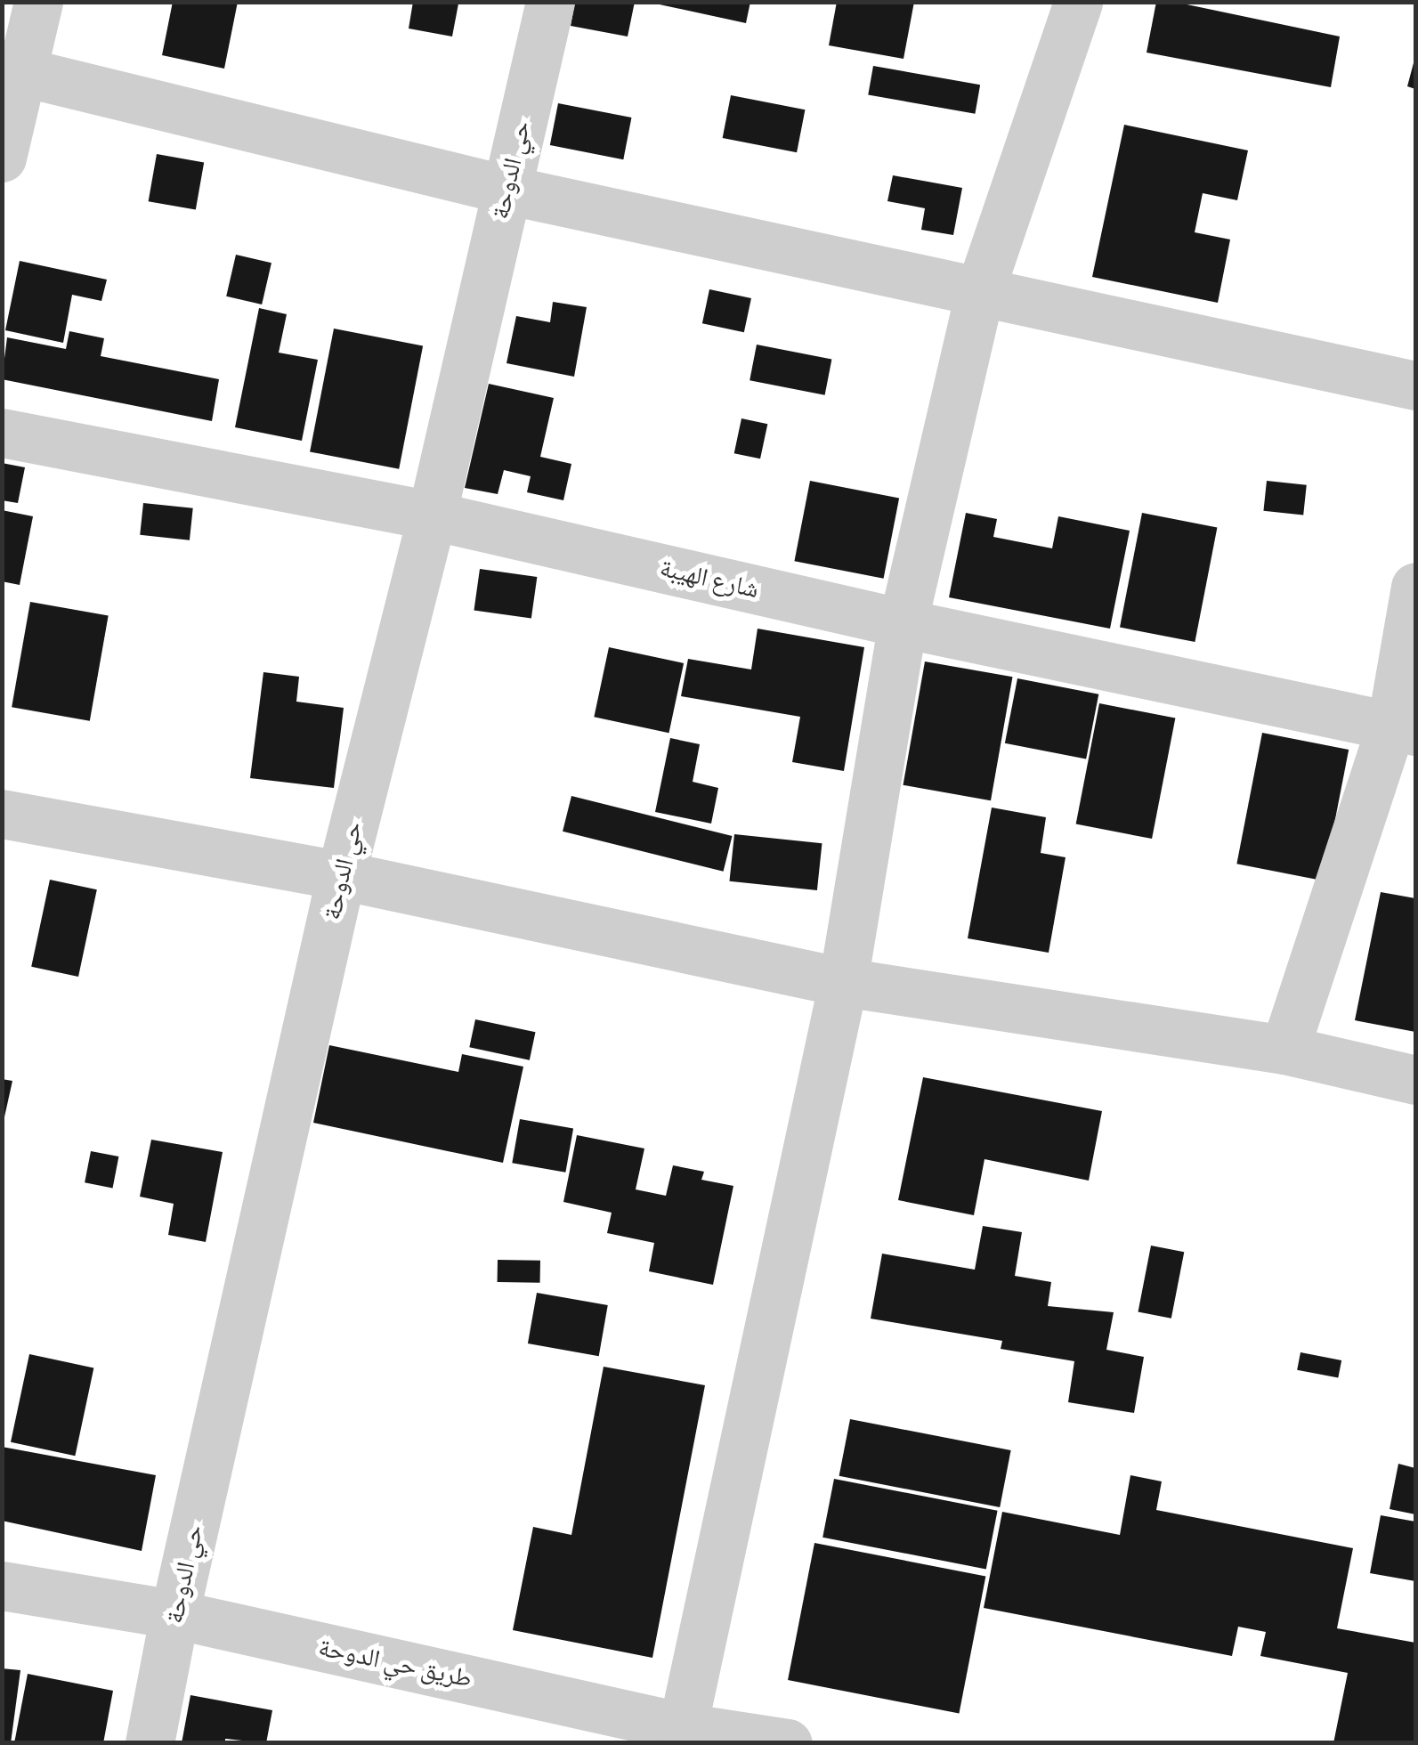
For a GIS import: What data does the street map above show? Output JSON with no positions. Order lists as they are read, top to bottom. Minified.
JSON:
{"streets":{"street":["حي الدوحة","شارع الهيبة","طريق حي الدوحة"]},"crossings":[["حي الدوحة","شارع الهيبة"],["حي الدوحة","طريق حي الدوحة"]]}
